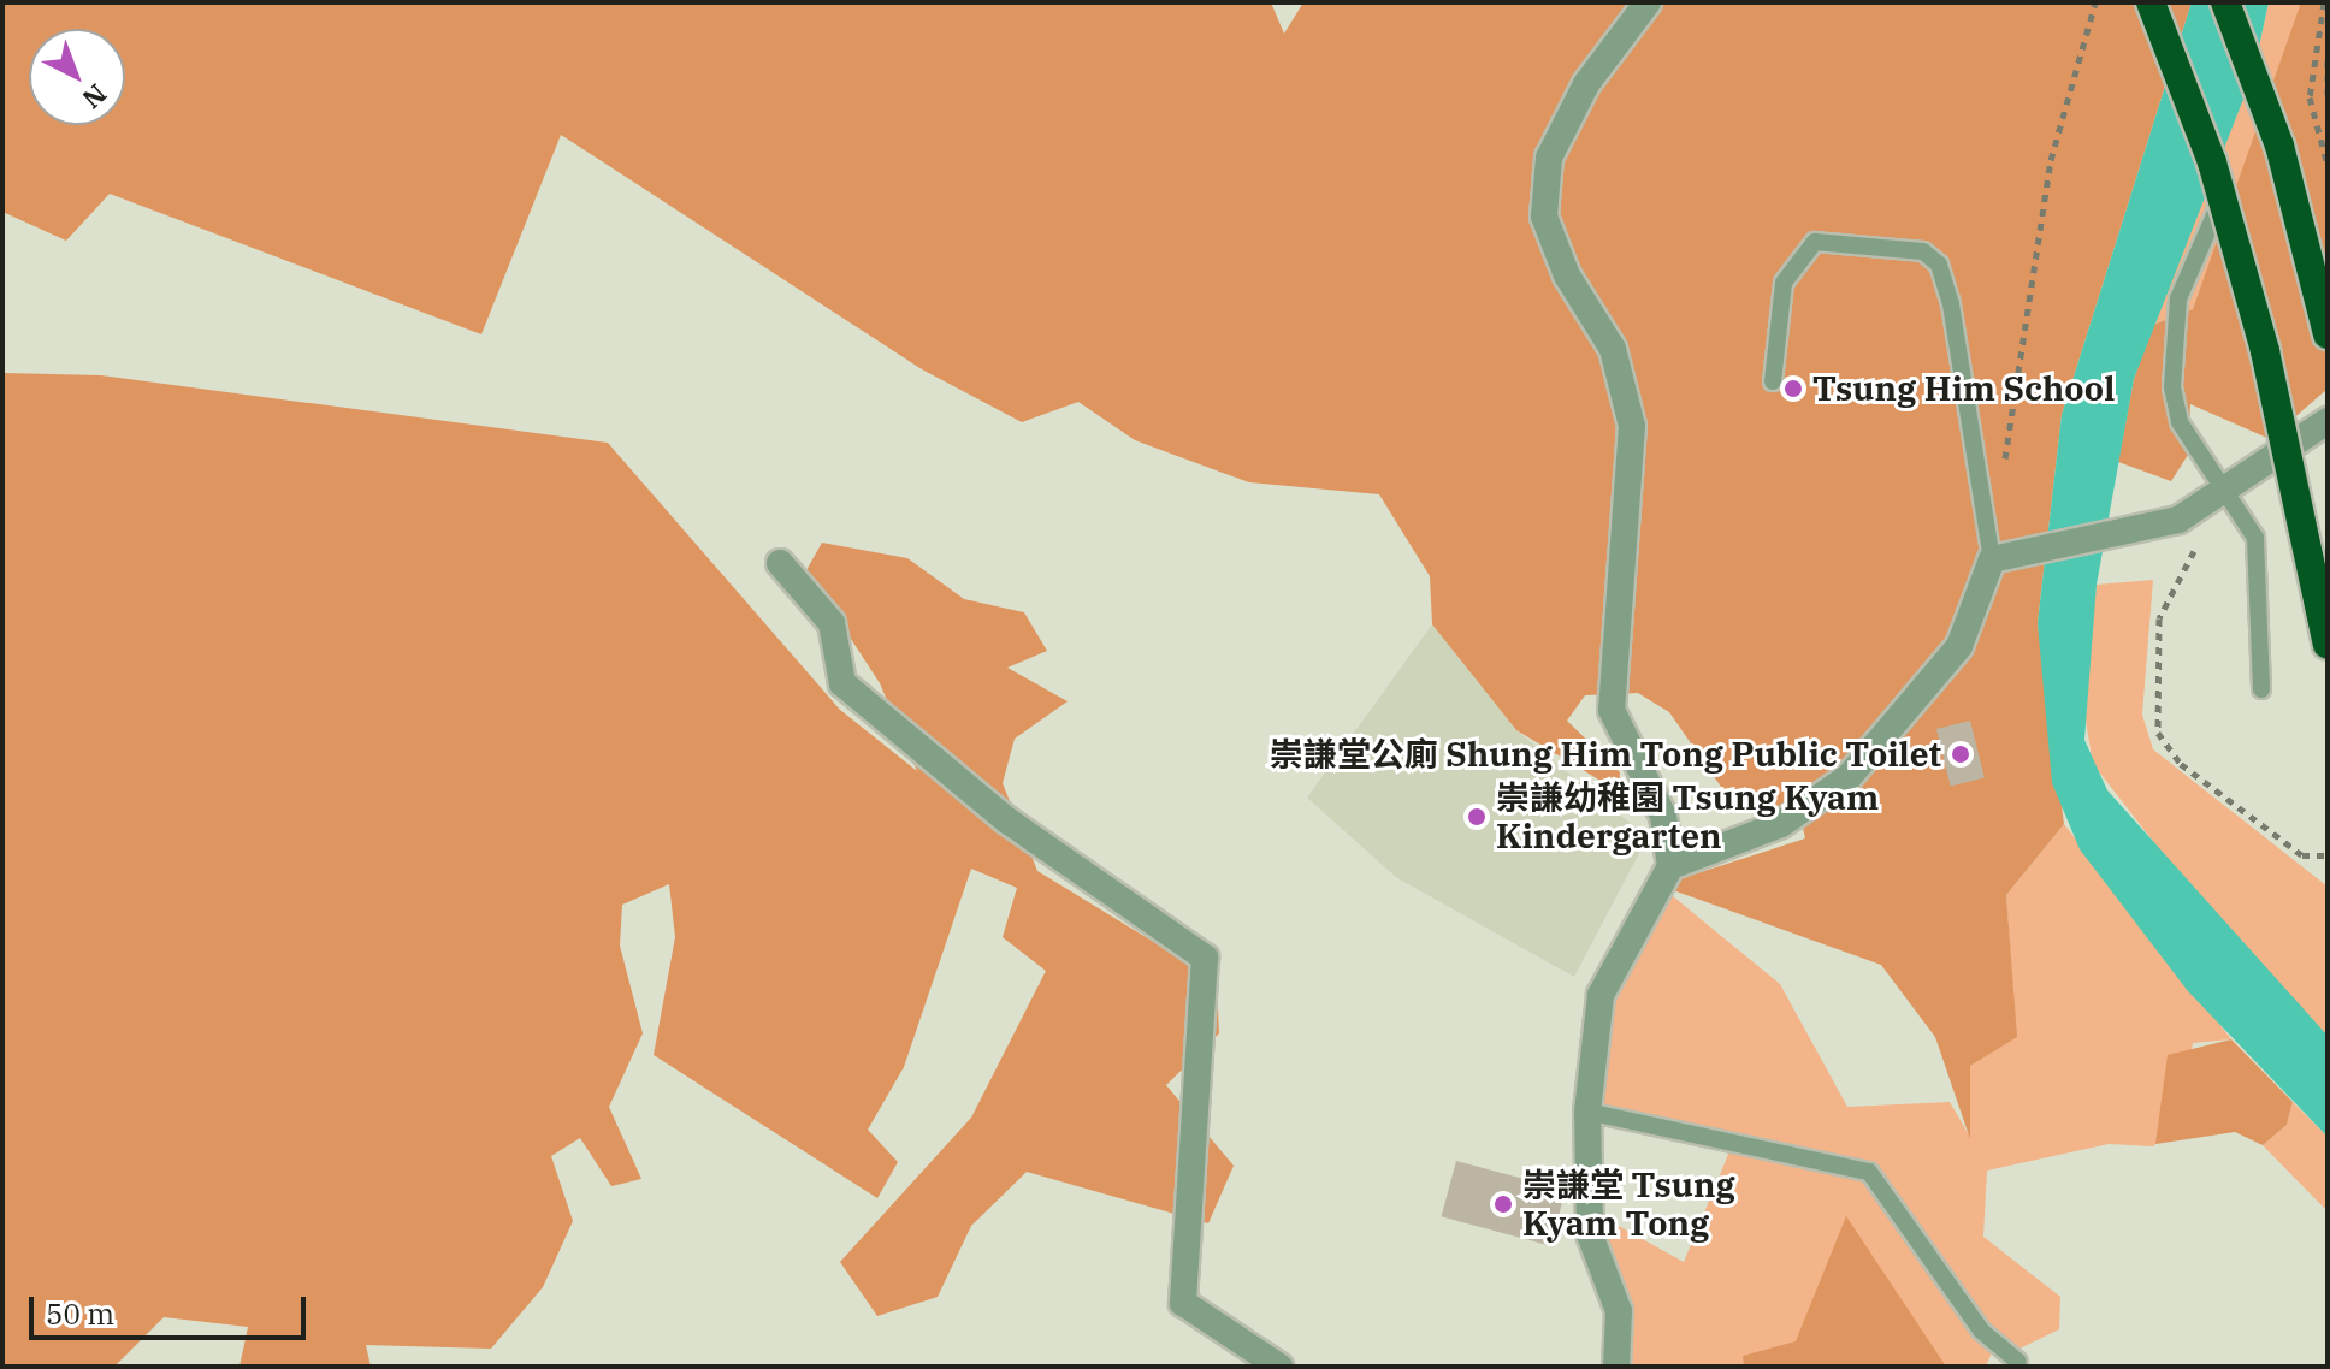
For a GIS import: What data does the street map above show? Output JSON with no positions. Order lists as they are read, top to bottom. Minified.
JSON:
{"places":["Tsung Him School","崇謙堂公廁 Shung Him Tong Public Toilet","崇謙幼稚園 Tsung Kyam Kindergarten","崇謙堂 Tsung Kyam Tong"],"scale_bar":"50 m","north":"bottom right"}
